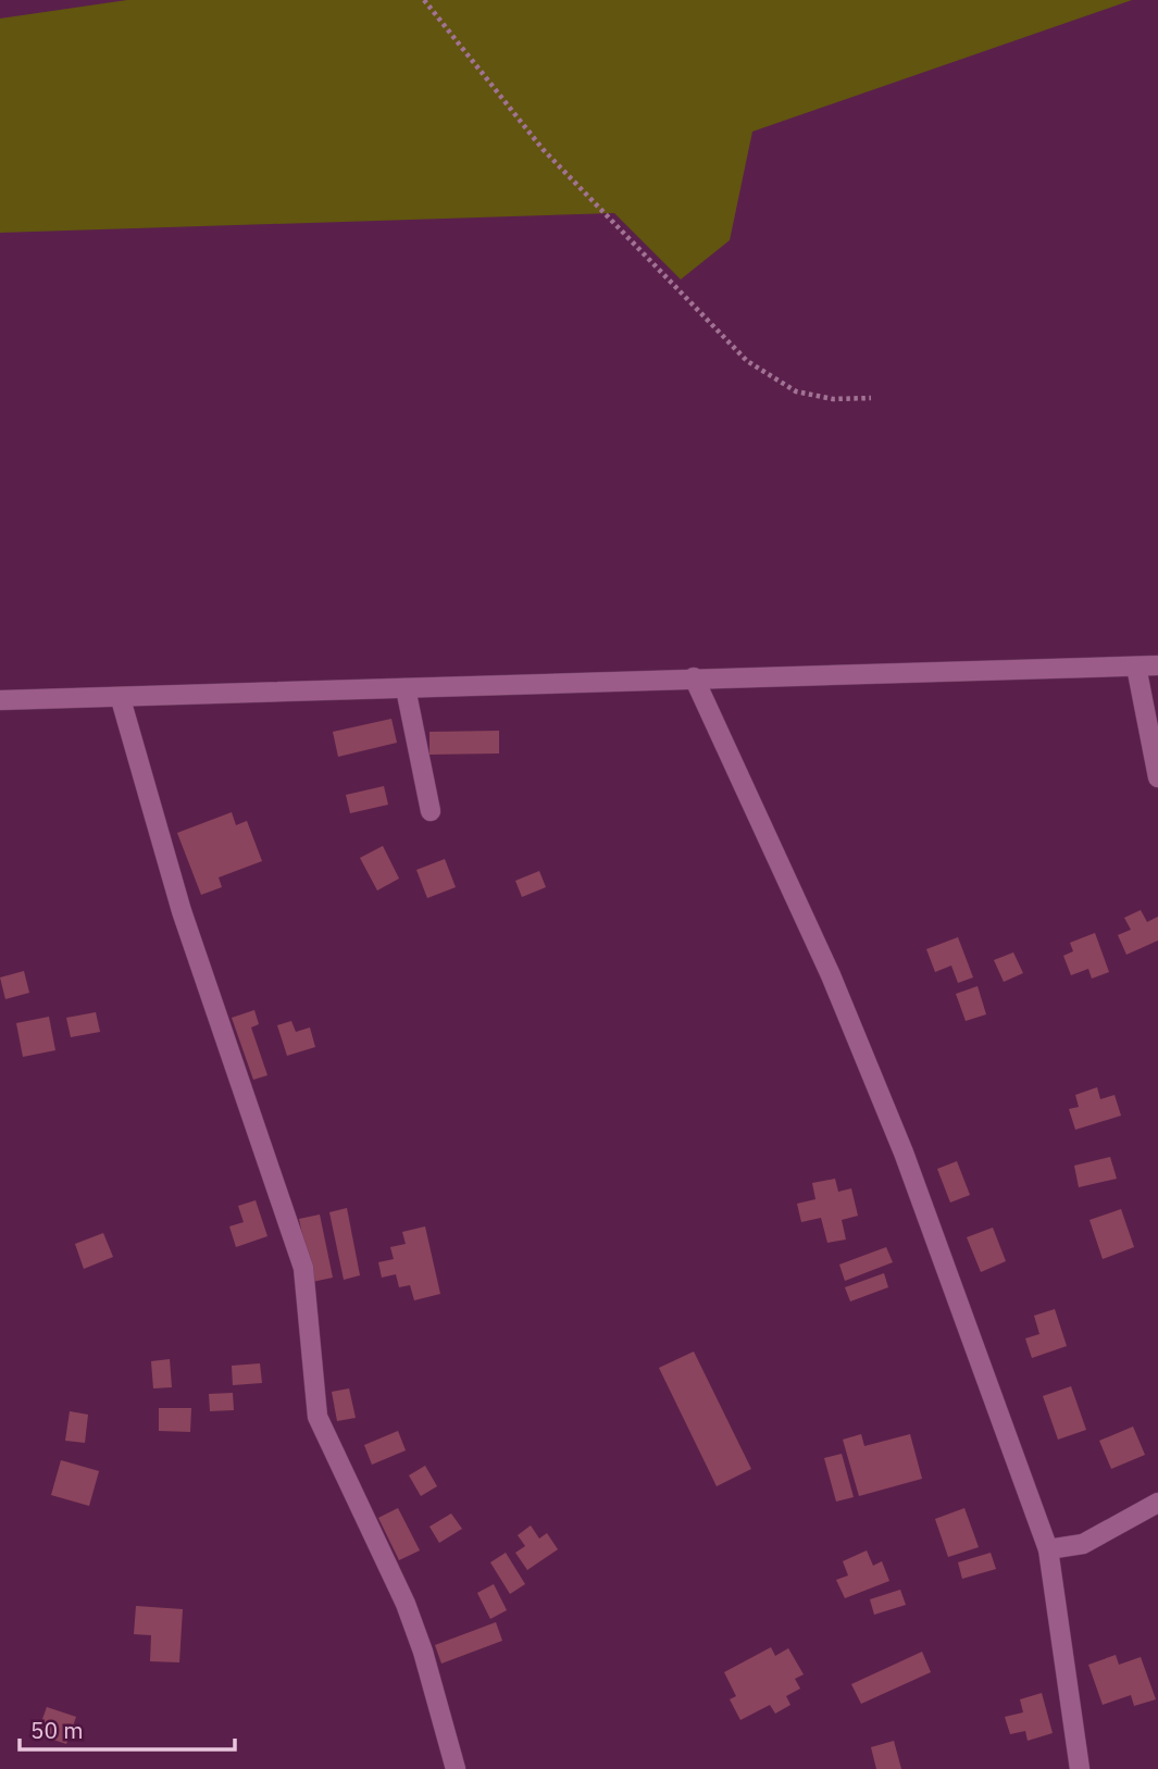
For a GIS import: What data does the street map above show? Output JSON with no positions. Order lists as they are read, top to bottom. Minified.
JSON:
{"scale_bar":"50 m"}
